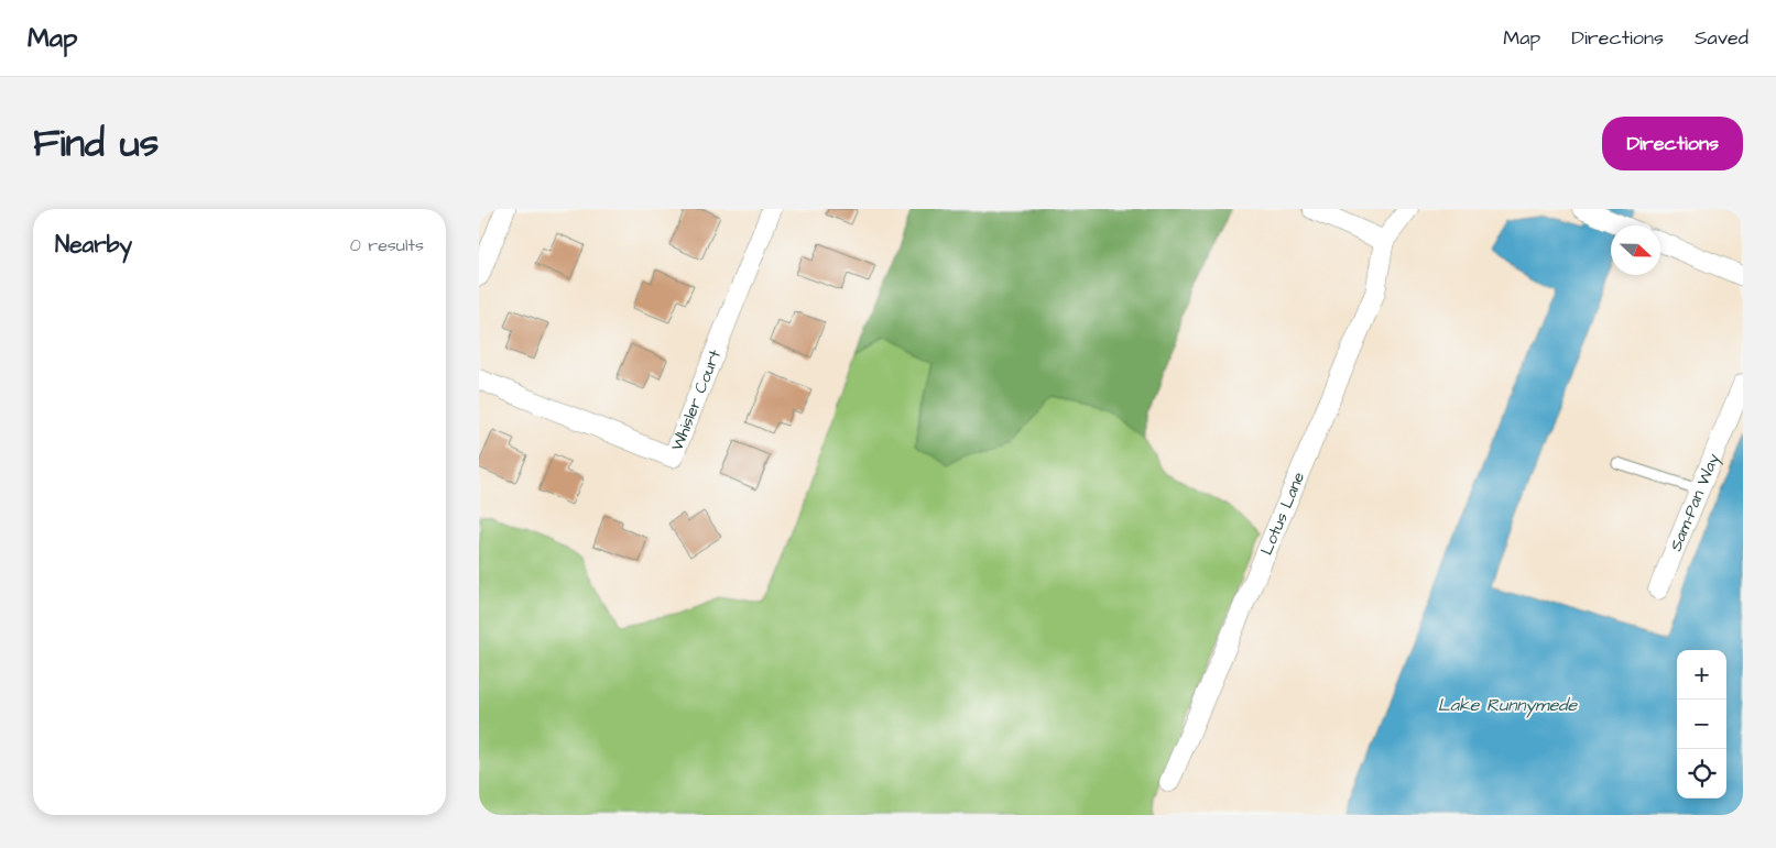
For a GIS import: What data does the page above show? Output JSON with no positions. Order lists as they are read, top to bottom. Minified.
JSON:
{"streets":{"street":["Whisler Court","Sam-Pan Way","Lotus Lane"]},"water":["Lake Runnymede"],"north":"right","page":{"header":"Map","nav":["Map","Directions","Saved"],"title":"Find us","buttons":"Directions","heading":["Nearby","0 results"],"map_buttons":["+","−"]}}
